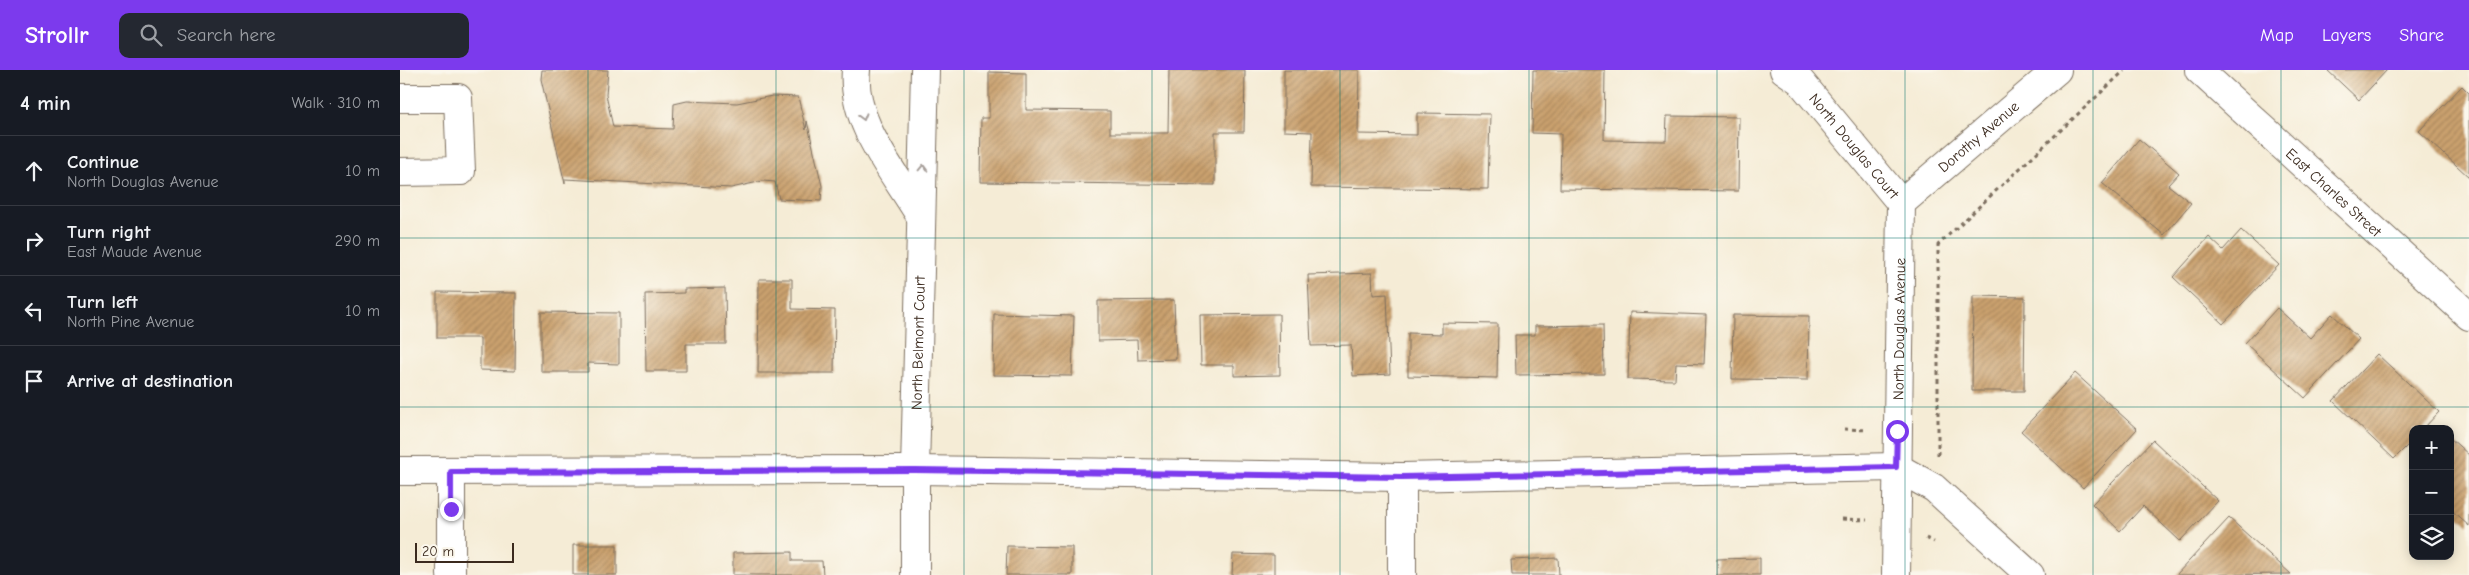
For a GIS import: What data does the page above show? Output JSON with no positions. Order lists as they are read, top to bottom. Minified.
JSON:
{"streets":{"street":["Dorothy Avenue","North Douglas Court","East Charles Street","North Douglas Avenue","North Belmont Court"]},"crossings":[["Dorothy Avenue","North Douglas Court"],["Dorothy Avenue","North Douglas Avenue"],["North Douglas Court","North Douglas Avenue"]],"scale_bar":"20 m","page":{"header":"Strollr","search":"Search here","nav":["Map","Layers","Share"],"heading":["4 min","Walk · 310 m"],"list":[["Continue","North Douglas Avenue","10 m"],["Turn right","East Maude Avenue","290 m"],["Turn left","North Pine Avenue","10 m"],"Arrive at destination"],"map_buttons":["+","−"],"scale":"20 m"}}
